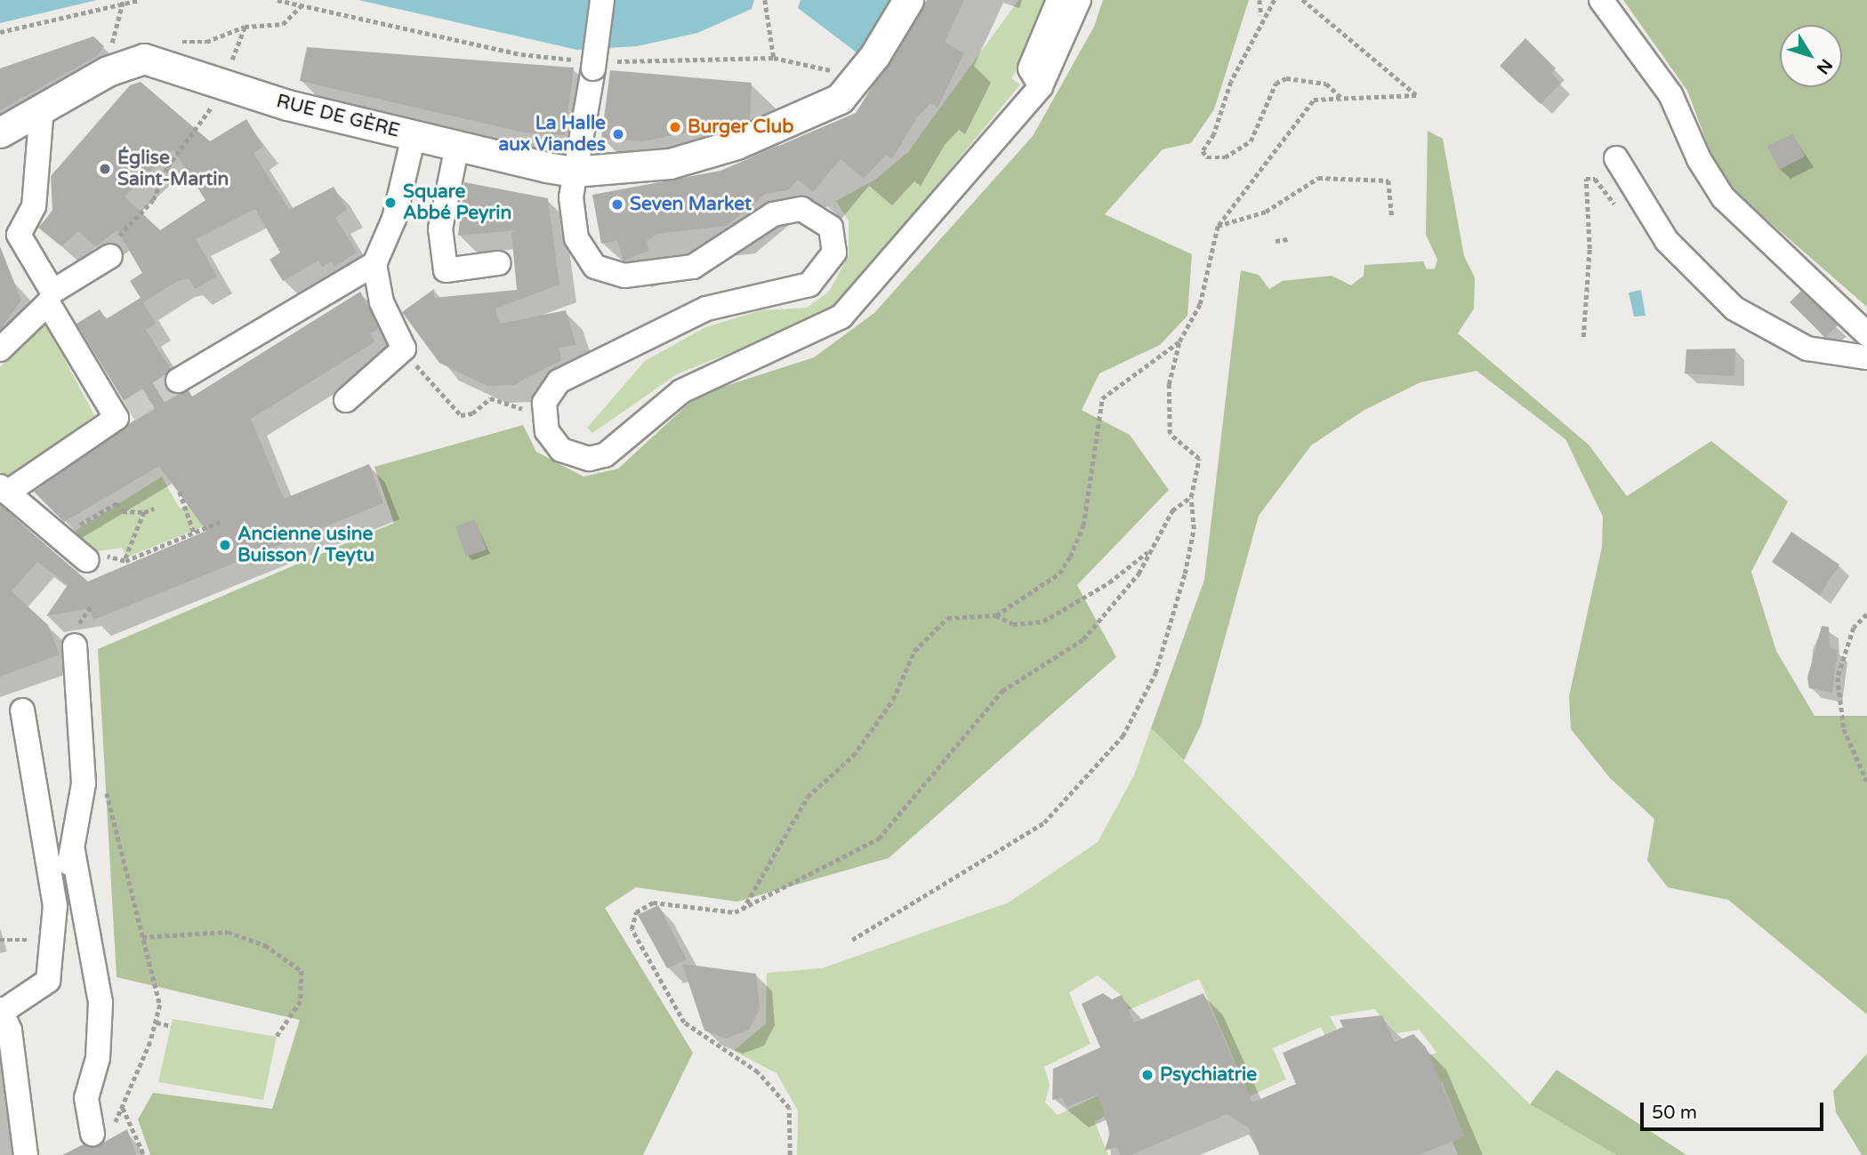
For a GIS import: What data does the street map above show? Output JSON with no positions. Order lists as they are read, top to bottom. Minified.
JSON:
{"streets":{"main road":["RUE DE GÈRE"]},"places":["Burger Club","La Halle aux Viandes","Église Saint-Martin","Square Abbé Peyrin","Seven Market","Ancienne usine Buisson / Teytu","Psychiatrie"],"scale_bar":"50 m","north":"bottom right"}
